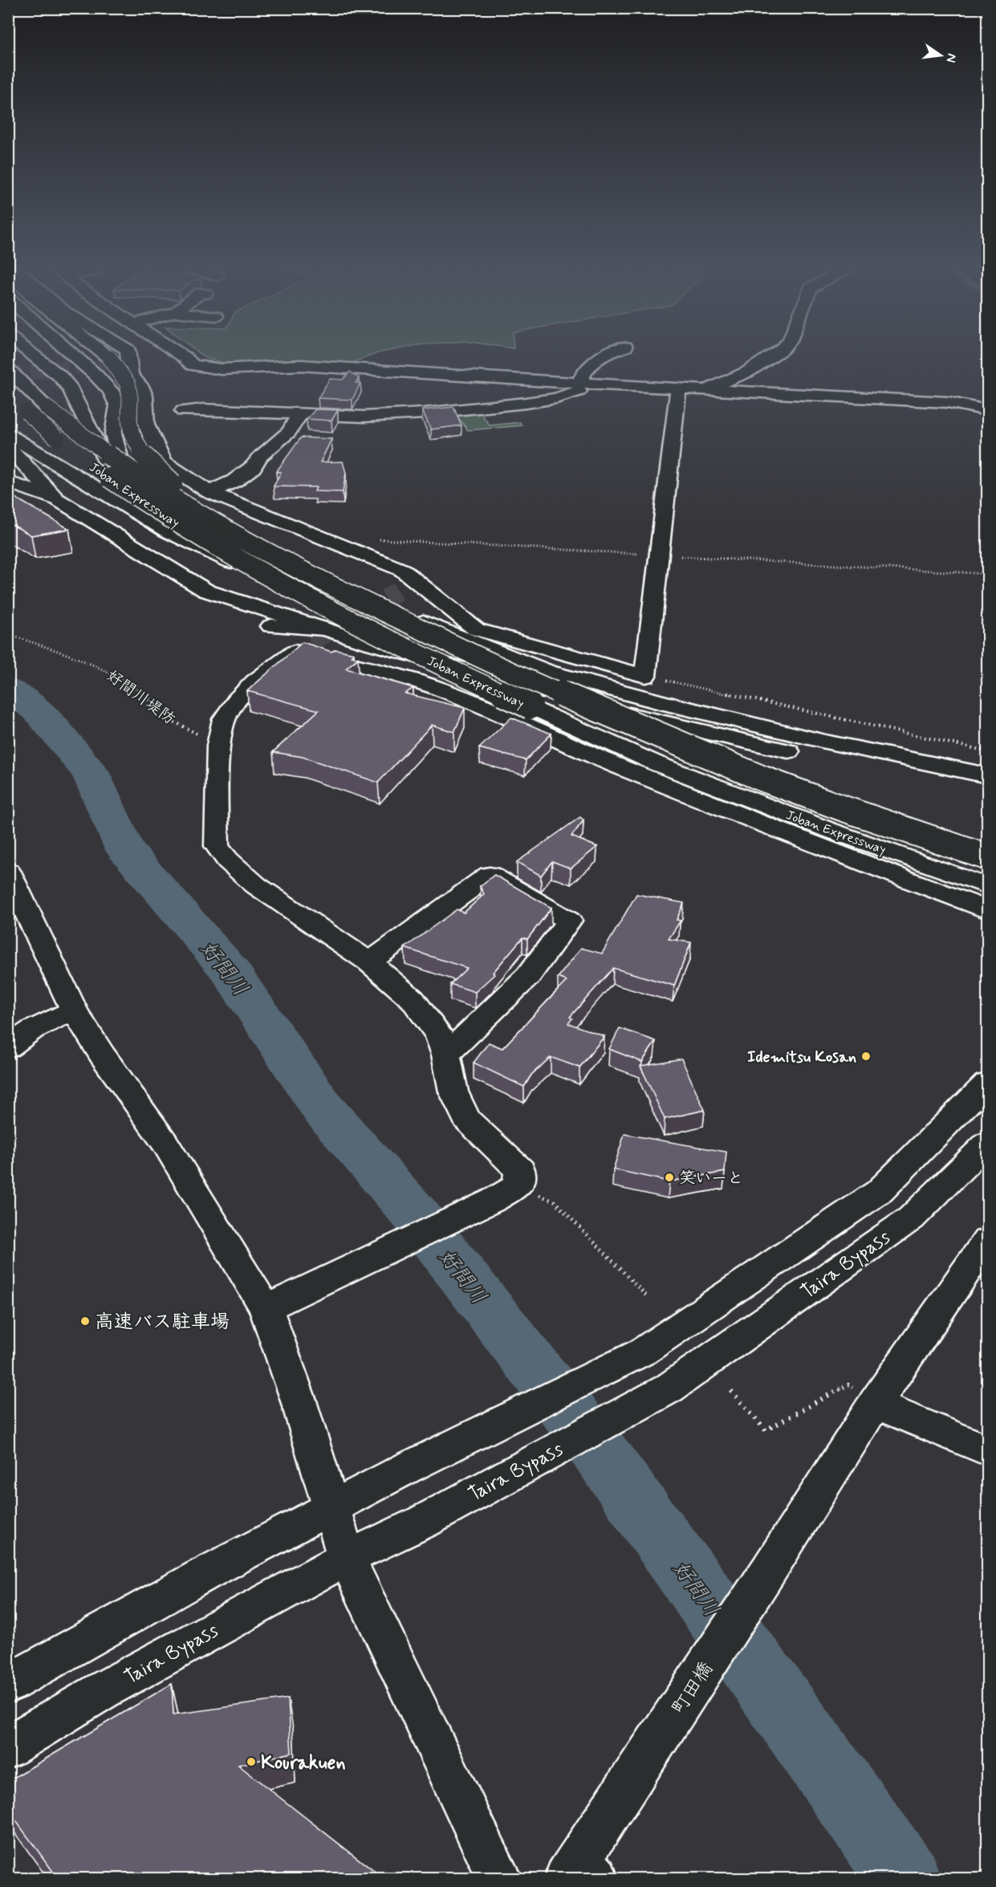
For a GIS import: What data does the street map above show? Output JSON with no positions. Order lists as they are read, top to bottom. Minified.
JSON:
{"streets":{"main road":["Joban Expressway","Taira Bypass","町田橋"],"path":["好間川堤防"]},"water":["好間川"],"places":["Idemitsu Kosan","笑いーと","高速バス駐車場","Kourakuen"],"north":"right"}
